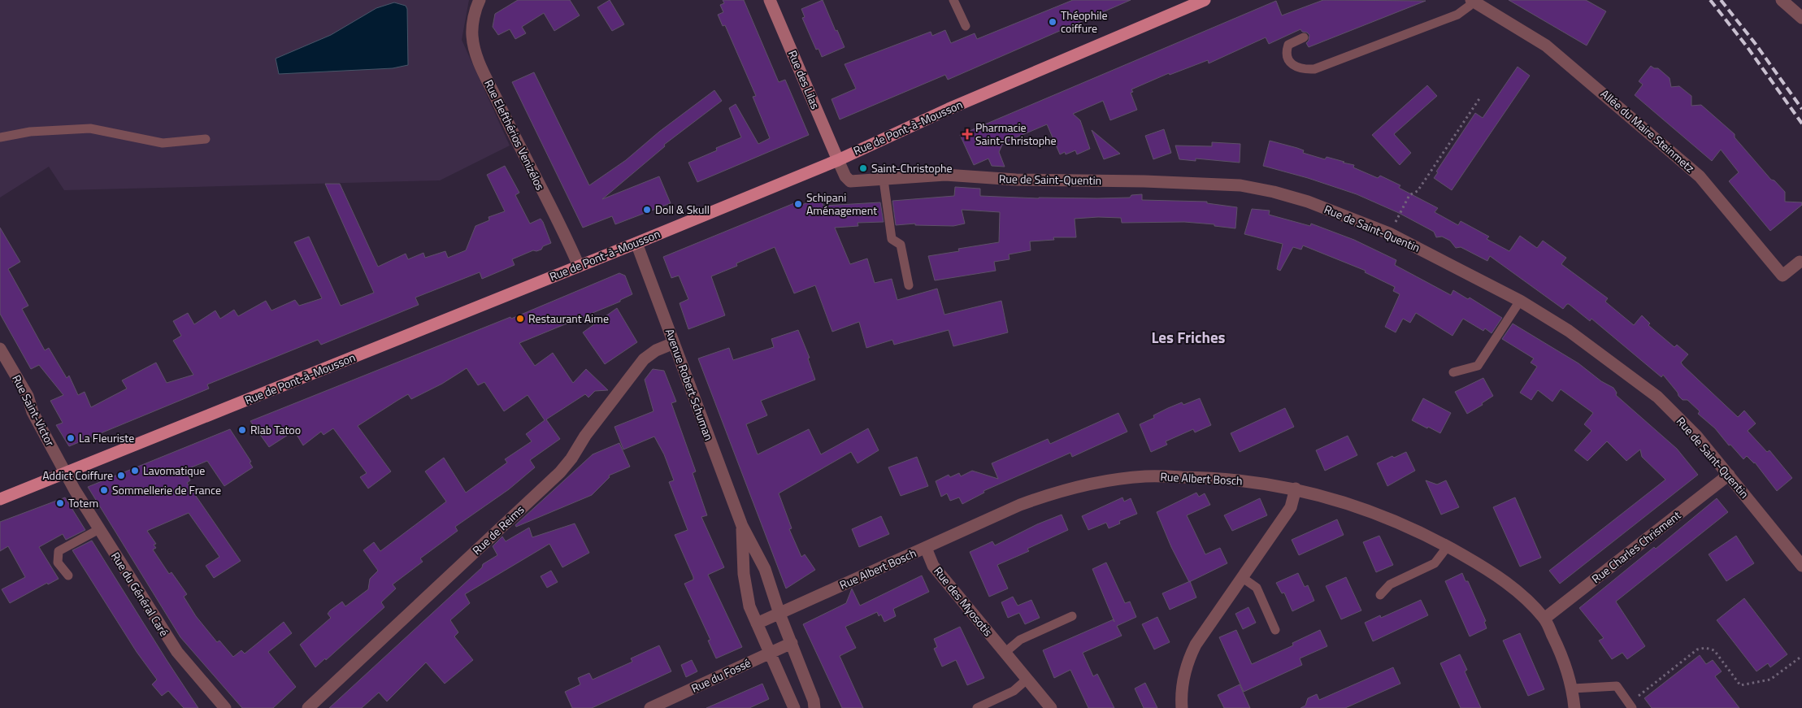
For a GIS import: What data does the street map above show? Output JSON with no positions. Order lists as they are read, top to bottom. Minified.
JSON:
{"streets":{"main road":["Rue de Pont-à-Mousson"],"street":["Rue des Lilas","Allée du Maire Steinmetz","Rue Elefthérios Venizélos","Rue de Saint-Quentin","Avenue Robert Schuman","Rue Saint-Victor","Rue Albert Bosch","Rue de Reims","Rue Charles Chrisment","Rue du Général Caré","Rue des Myosotis","Rue du Fossé"]},"crossings":[["Rue des Lilas","Rue de Pont-à-Mousson"],["Rue des Lilas","Rue de Saint-Quentin"],["Rue de Pont-à-Mousson","Rue Elefthérios Venizélos"],["Rue de Pont-à-Mousson","Rue de Saint-Quentin"],["Rue de Pont-à-Mousson","Avenue Robert Schuman"],["Rue de Pont-à-Mousson","Rue Saint-Victor"],["Rue de Pont-à-Mousson","Rue du Général Caré"],["Rue de Saint-Quentin","Rue Charles Chrisment"],["Avenue Robert Schuman","Rue Albert Bosch"],["Avenue Robert Schuman","Rue de Reims"],["Avenue Robert Schuman","Rue du Fossé"],["Rue Saint-Victor","Rue du Général Caré"],["Rue Albert Bosch","Rue Charles Chrisment"],["Rue Albert Bosch","Rue des Myosotis"]],"districts":["Les Friches"],"places":{"other":["Théophile coiffure","Saint-Christophe","Schipani Aménagement","Doll & Skull","Restaurant Aime","Rlab Tatoo","La Fleuriste","Lavomatique","Addict Coiffure","Sommellerie de France","Totem"],"health":["Pharmacie Saint-Christophe"]}}
